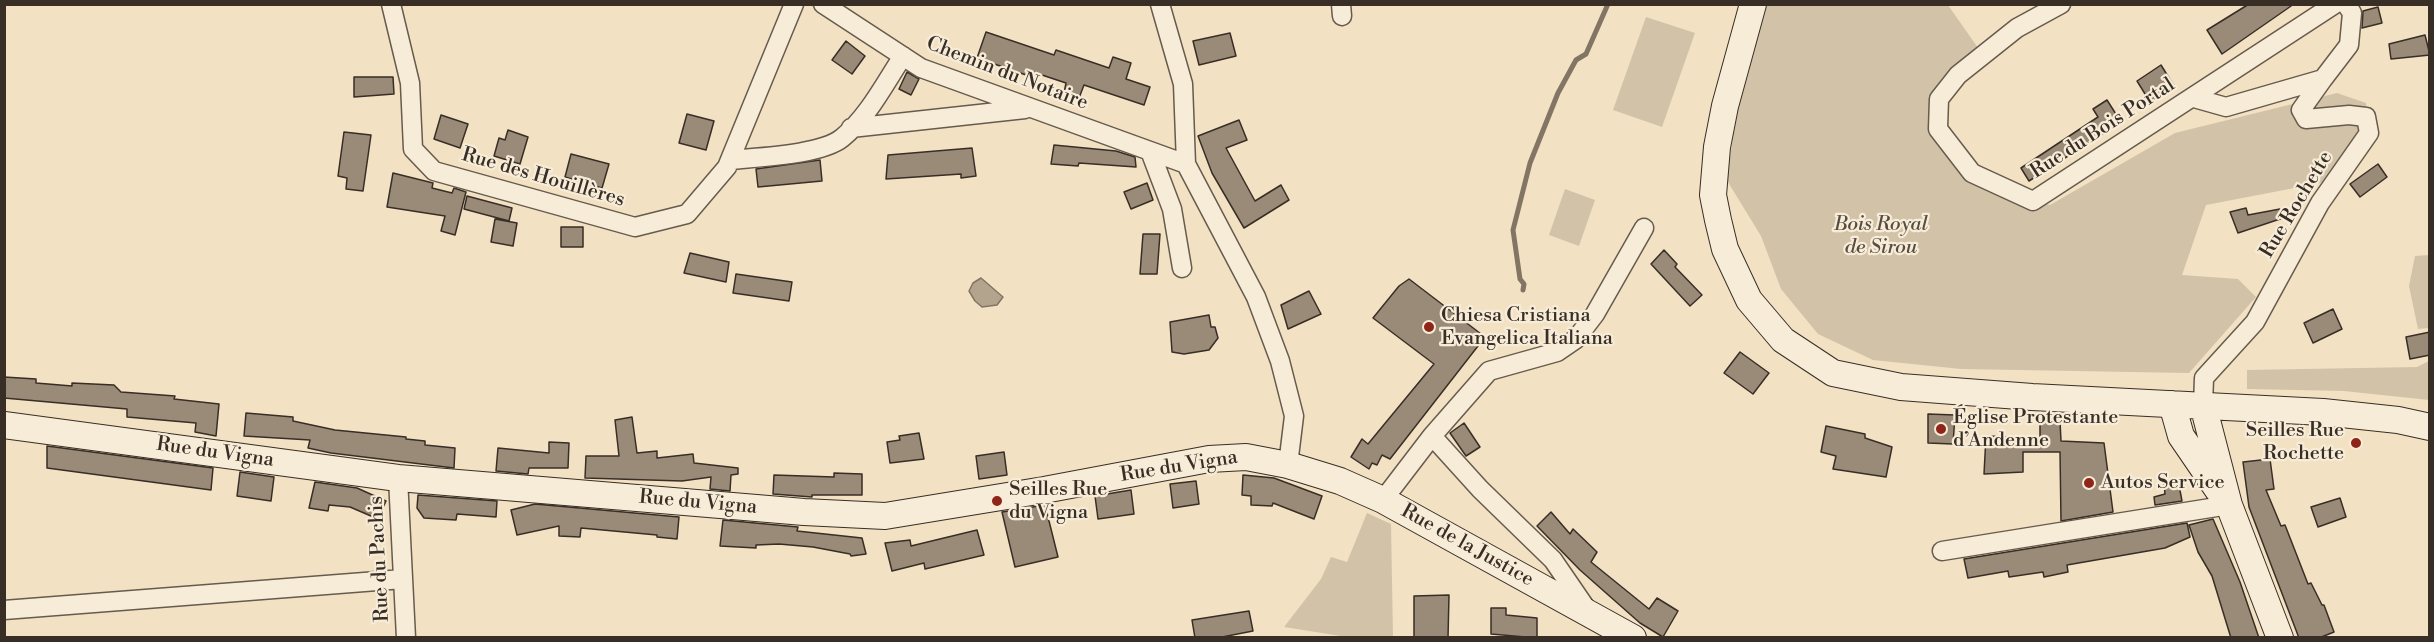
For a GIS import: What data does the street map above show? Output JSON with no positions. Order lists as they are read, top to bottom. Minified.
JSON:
{"streets":{"street":["Chemin du Notaire","Rue du Bois Portal","Rue des Houillères","Rue Rochette","Rue du Vigna","Rue de la Justice","Rue du Pachis"]},"crossings":[["Rue du Vigna","Rue de la Justice"],["Rue du Vigna","Rue du Pachis"]],"parks":["Bois Royal de Sirou"],"places":["Chiesa Cristiana Evangelica Italiana","Église Protestante d’Andenne","Seilles Rue Rochette","Autos Service","Seilles Rue du Vigna"]}
